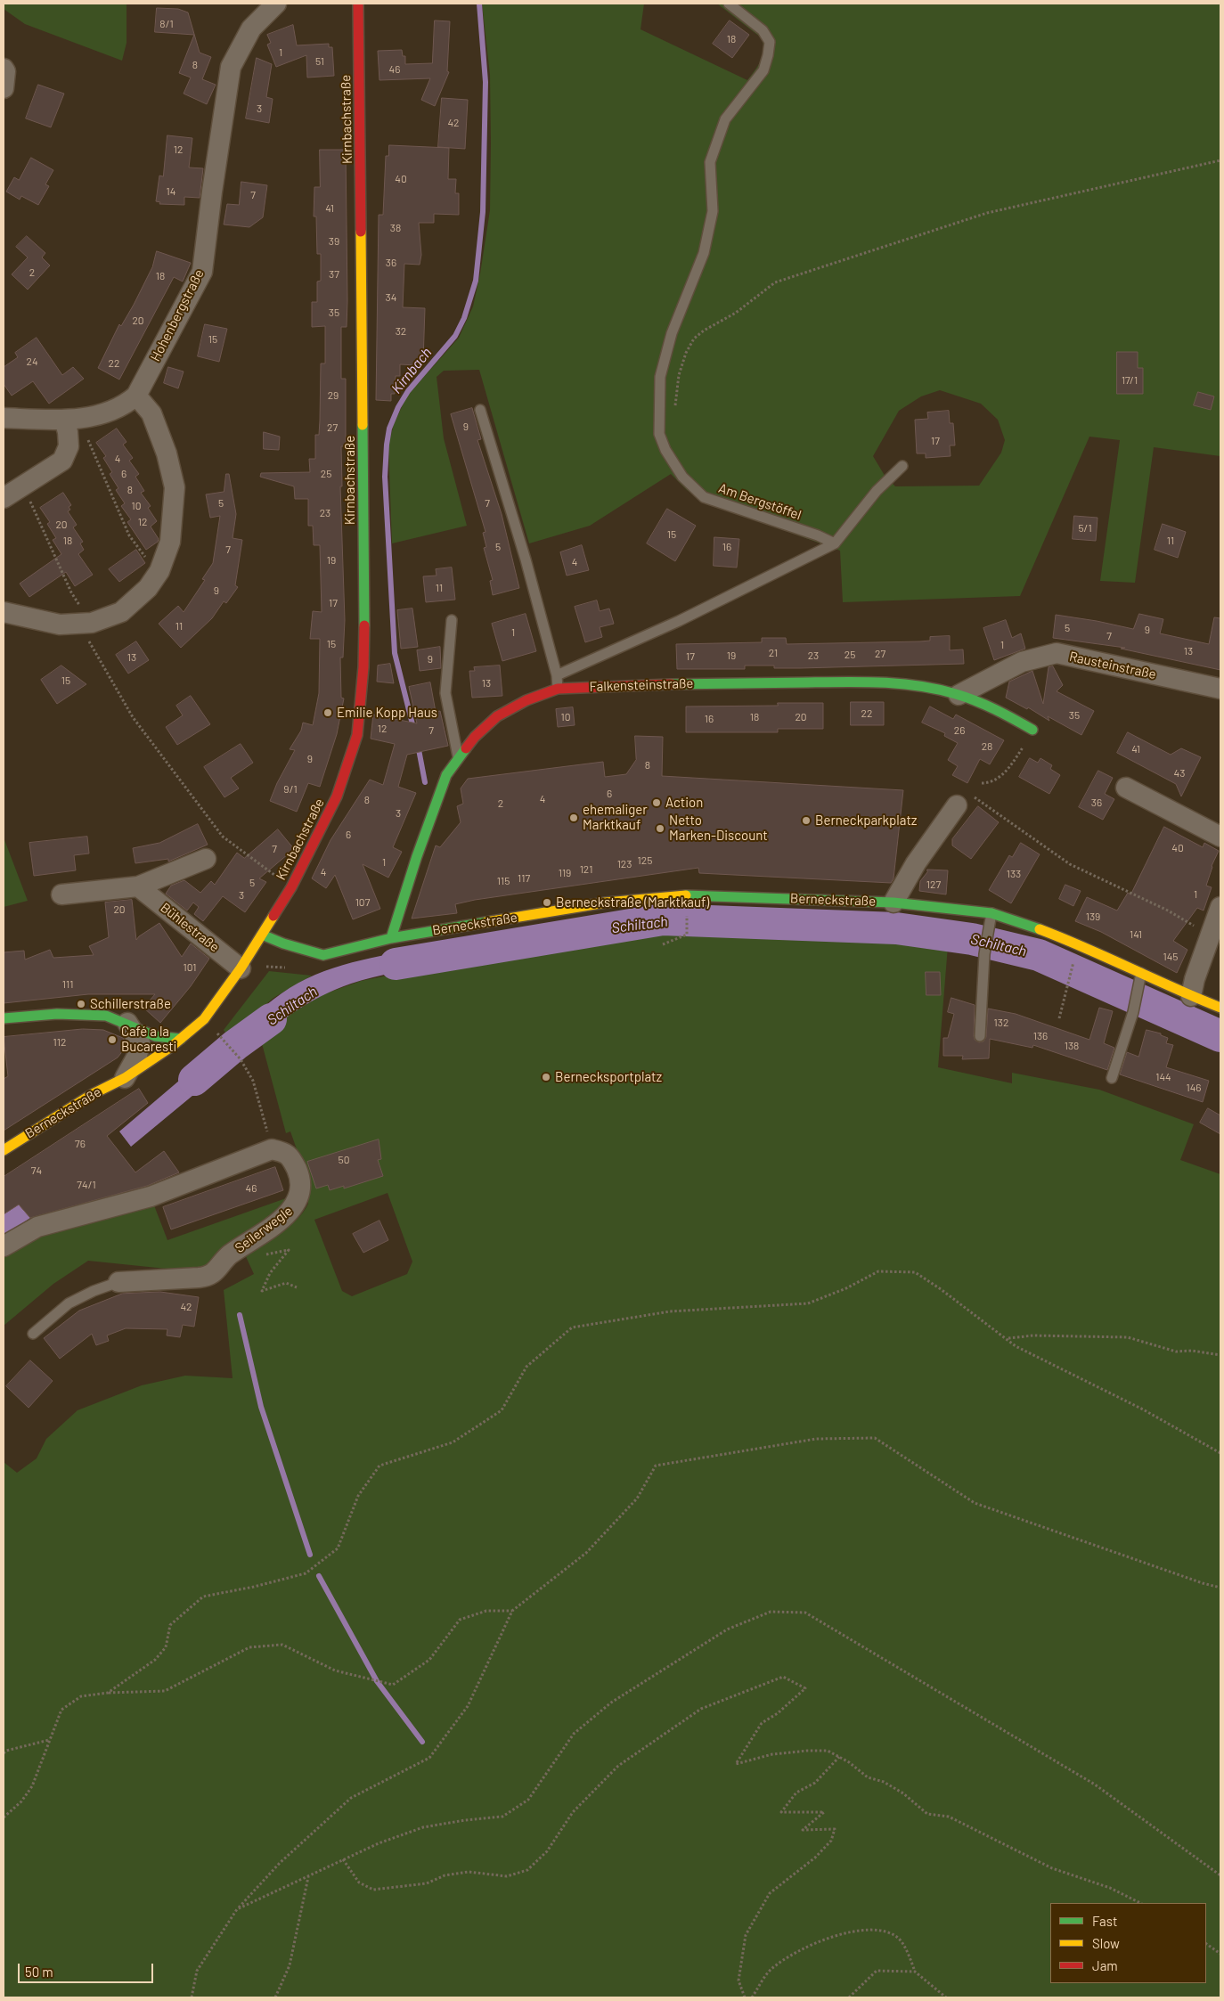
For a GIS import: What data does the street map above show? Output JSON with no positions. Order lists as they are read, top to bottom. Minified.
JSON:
{"streets":{"main road":["Kirnbachstraße","Falkensteinstraße","Berneckstraße"],"street":["Hohenbergstraße","Rausteinstraße","Bühlestraße","Seilerwegle"],"lane":["Am Bergstöffel"]},"crossings":[["Kirnbachstraße","Berneckstraße"],["Rausteinstraße","Falkensteinstraße"],["Falkensteinstraße","Berneckstraße"],["Berneckstraße","Bühlestraße"]],"water":["Kirnbach","Schiltach"],"places":["Emilie Kopp Haus","Action","ehemaliger Marktkauf","Berneckparkplatz","Netto Marken-Discount","Berneckstraße (Marktkauf)","Schillerstraße","Café a la Bucaresti","Bernecksportplatz"],"house_numbers":["8/1","18","1","51","8","46","3","42","12","40","14","7","41","38","39","36","2","37","18","34","35","20","32","15","24","22","17/1","29","9","27","17","4","6","25","8","5","7","10","23","12","20","5/1","15","18","11","5","16","7","19","4","11","9","17","11","5","9","1","7","15","1","13","21","27","25","19","23","17","13","9","15","13","22","35","10","18","20","16","12","7","26","28","41","9","8","43","9/1","6","4","8","36","2","3","6","40","7","125","1","123","121","4","119","133","117","115","5","127","1","3","107","20","139","141","145","101","111","132","136","112","138","144","146","76","50","74","74/1","46","42"],"legend":["Fast","Slow","Jam"],"scale_bar":"50 m"}
